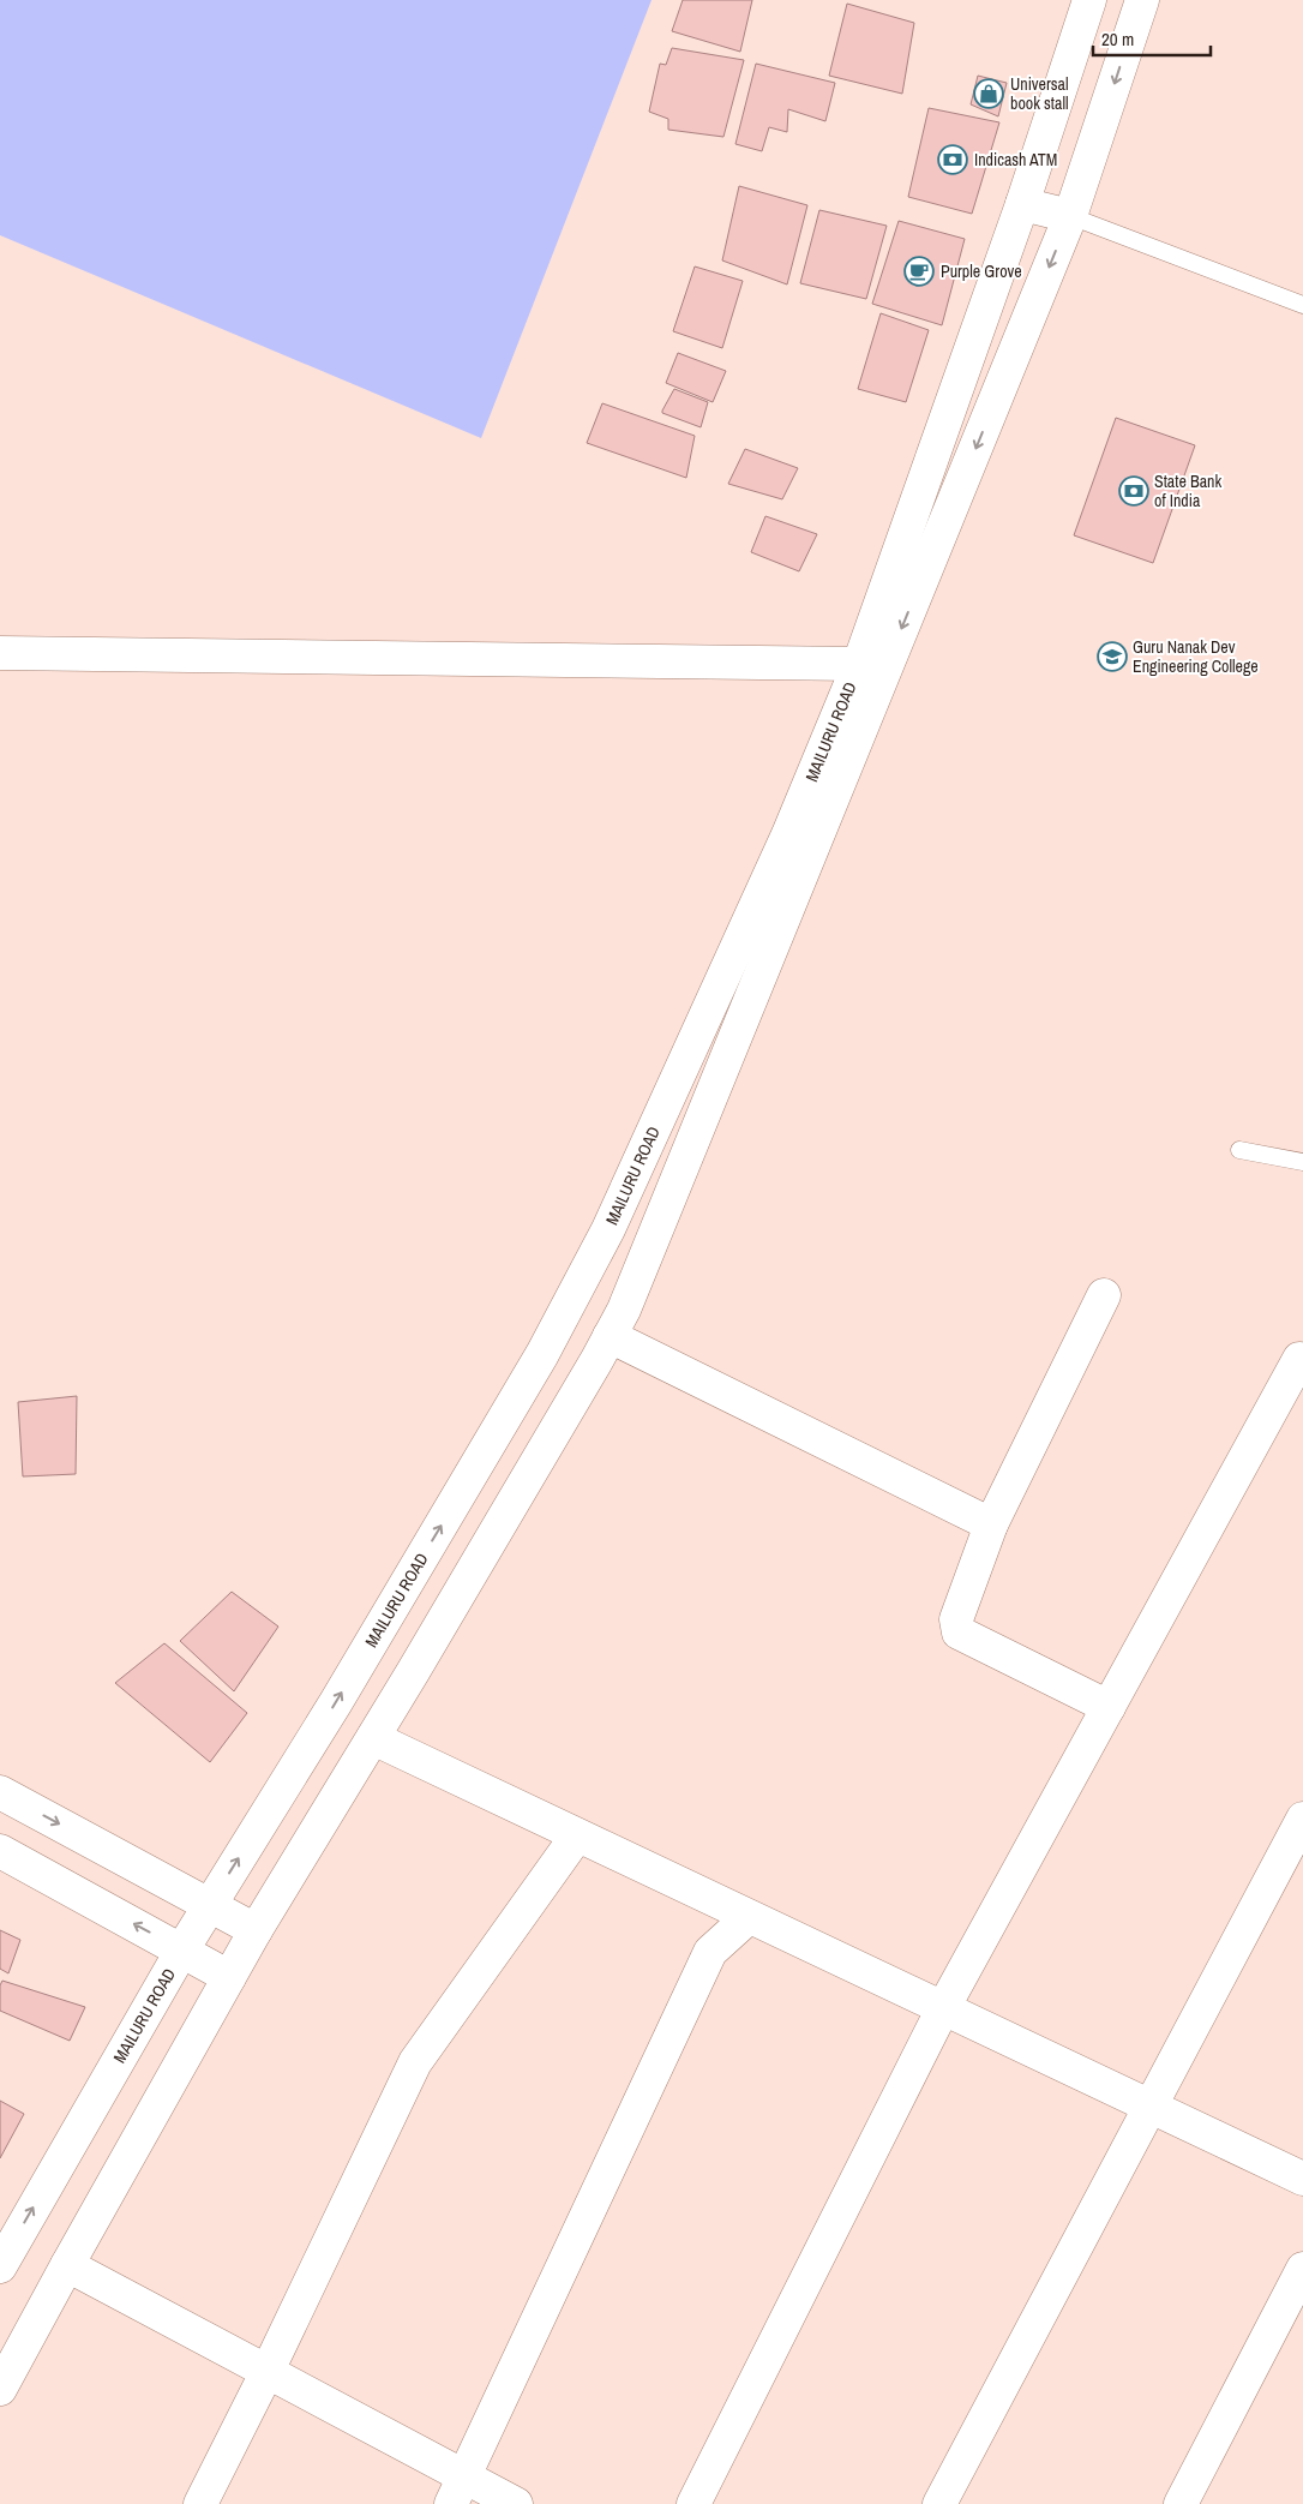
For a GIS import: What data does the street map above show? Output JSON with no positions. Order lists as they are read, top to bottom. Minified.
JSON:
{"streets":{"street":["MAILURU ROAD"]},"places":{"shop":["Universal book stall"],"bank":["Indicash ATM","State Bank of India"],"cafe":["Purple Grove"],"school or university":["Guru Nanak Dev Engineering College"]},"scale_bar":"20 m"}
